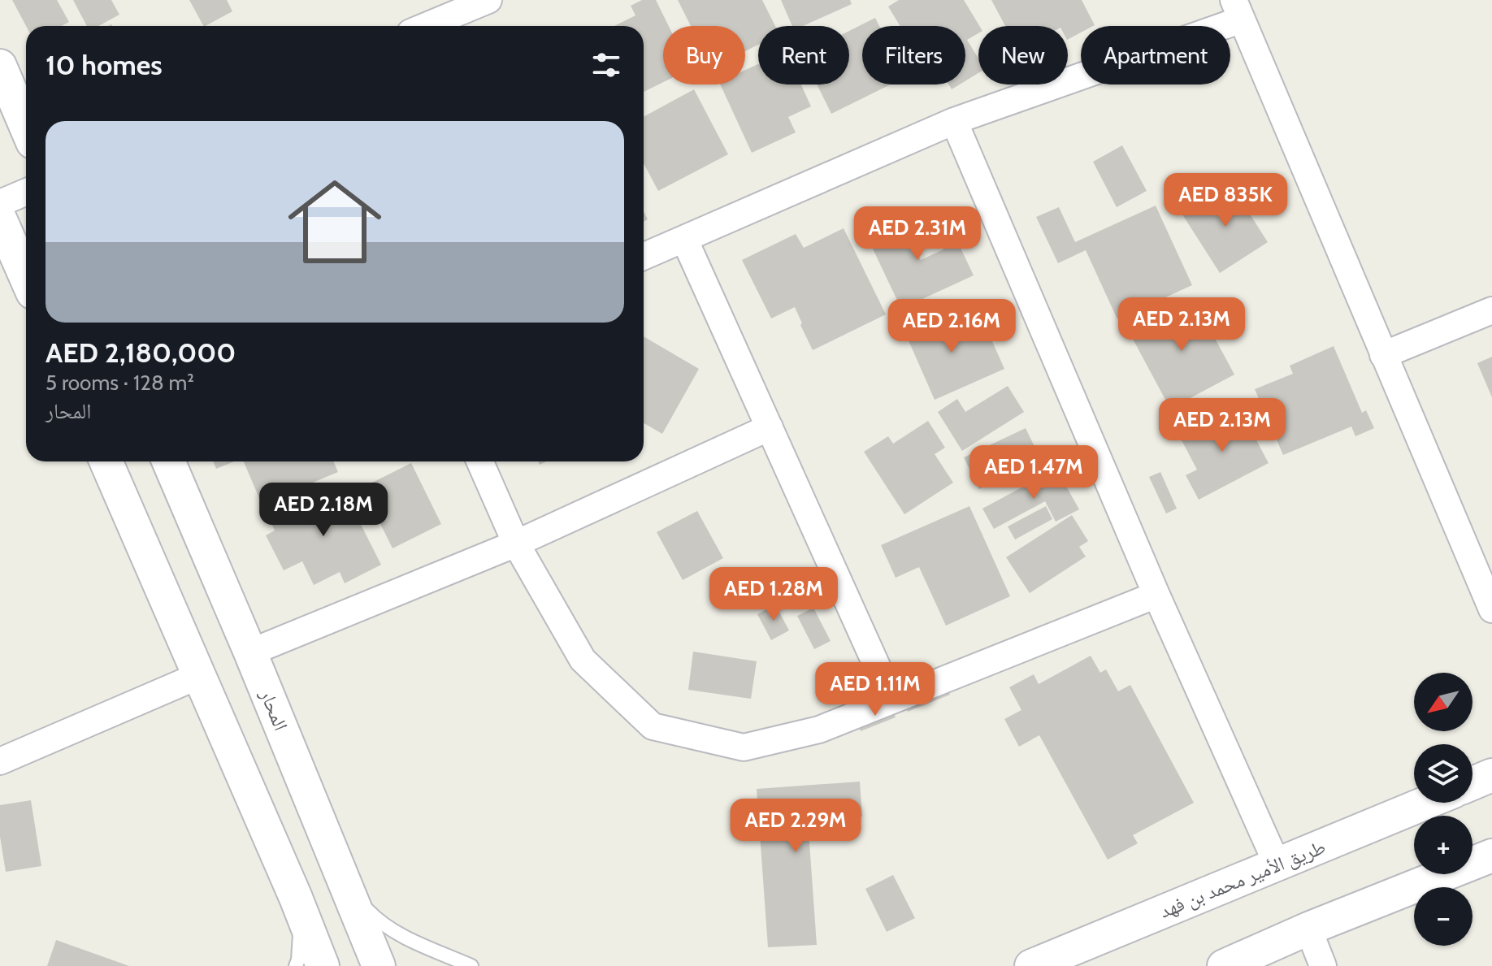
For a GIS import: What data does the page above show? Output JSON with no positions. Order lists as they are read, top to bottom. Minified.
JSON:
{"streets":{"street":["المحار","طريق الأمير محمد بن فهد"]},"north":"bottom left","page":{"chip":["Buy","Rent","Filters","New","Apartment"],"heading":"10 homes","list":[{"name":"AED 2,180,000","note":"5 rooms · 128 m² · المحار"}],"price":["AED 835K","AED 2.31M","AED 2.13M","AED 2.16M","AED 2.13M","AED 1.47M","AED 2.18M","AED 1.28M","AED 1.11M","AED 2.29M"],"map_buttons":["+","−"]}}
